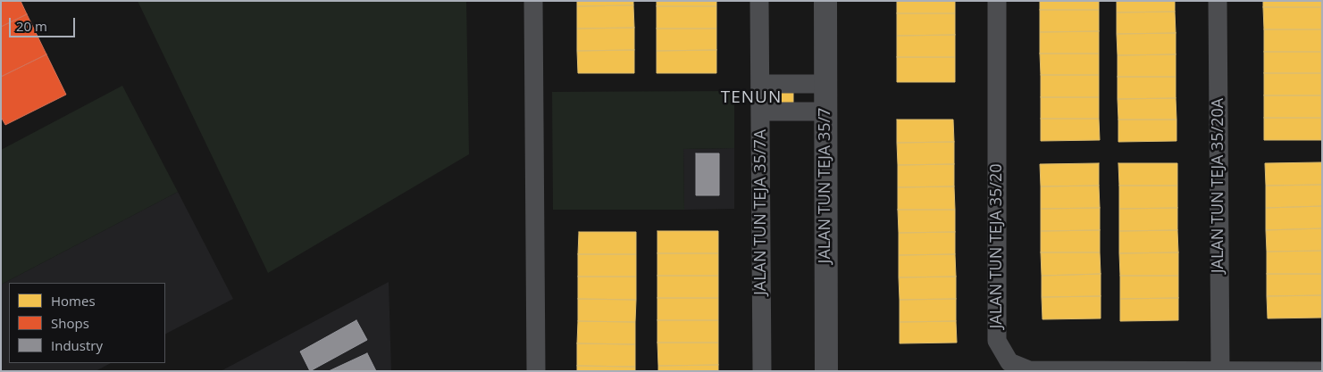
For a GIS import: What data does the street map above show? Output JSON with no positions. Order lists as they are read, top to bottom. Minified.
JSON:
{"streets":{"street":["JALAN TUN TEJA 35/7","JALAN TUN TEJA 35/20A","JALAN TUN TEJA 35/7A","JALAN TUN TEJA 35/20"]},"crossings":[["JALAN TUN TEJA 35/20A","JALAN TUN TEJA 35/20"]],"districts":["TENUN"],"legend":["Homes","Shops","Industry"],"scale_bar":"20 m"}
